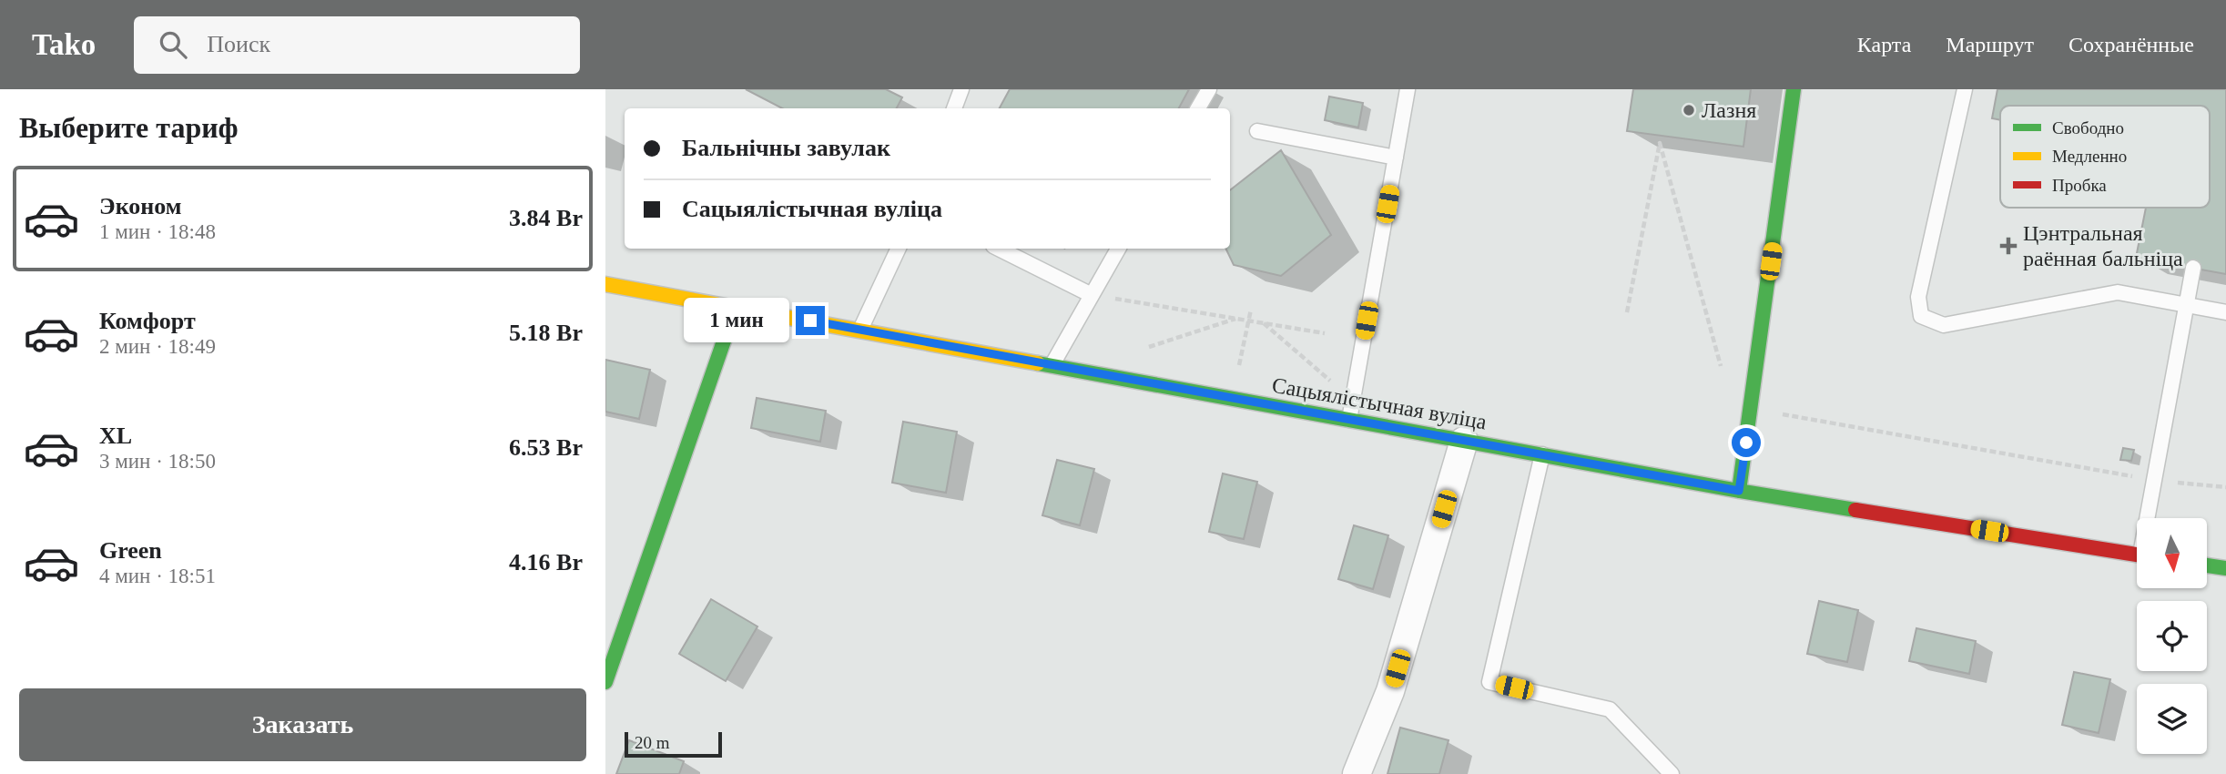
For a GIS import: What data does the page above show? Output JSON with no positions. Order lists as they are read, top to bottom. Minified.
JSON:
{"streets":{"main road":["Сацыялістычная вуліца"]},"places":{"other":["Лазня"],"health":["Цэнтральная раённая бальніца"]},"legend":["Свободно","Медленно","Пробка"],"scale_bar":"20 m","north":"bottom","page":{"header":"Tako","search":"Поиск","nav":["Карта","Маршрут","Сохранённые"],"heading":"Выберите тариф","banner":["Бальнічны завулак","Сацыялістычная вуліца"],"list":[{"name":"Эконом","note":"1 мин · 18:48","value":"3.84 Br"},{"name":"Комфорт","note":"2 мин · 18:49","value":"5.18 Br"},{"name":"XL","note":"3 мин · 18:50","value":"6.53 Br"},{"name":"Green","note":"4 мин · 18:51","value":"4.16 Br"}],"bubble":"1 мин","buttons":"Заказать","scale":"20 m"}}
